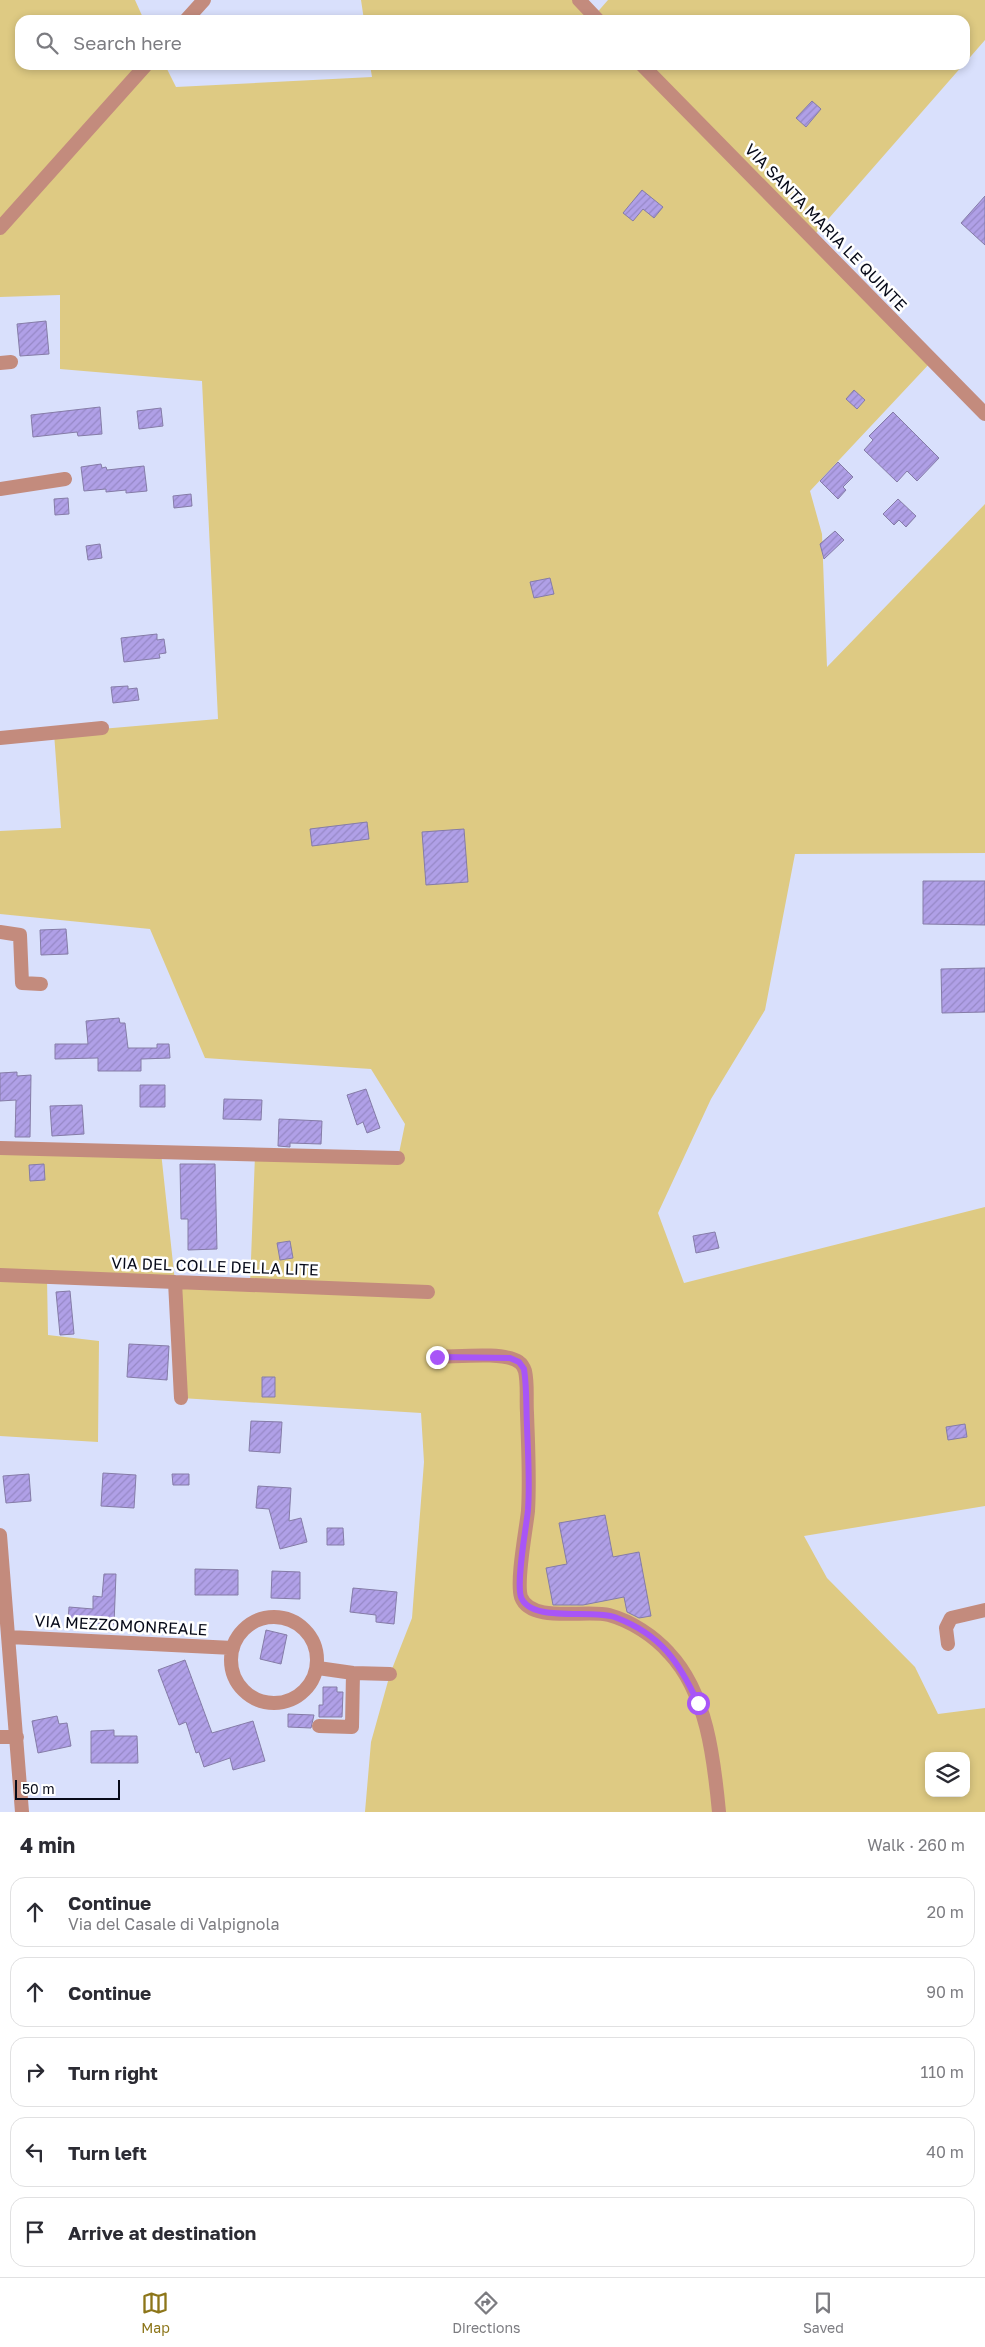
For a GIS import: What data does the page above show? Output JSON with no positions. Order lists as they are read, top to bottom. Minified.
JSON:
{"streets":{"street":["VIA SANTA MARIA LE QUINTE","VIA DEL COLLE DELLA LITE","VIA MEZZOMONREALE"]},"scale_bar":"50 m","page":{"search":"Search here","scale":"50 m","heading":["4 min","Walk · 260 m"],"list":[["Continue","Via del Casale di Valpignola","20 m"],["Continue","90 m"],["Turn right","110 m"],["Turn left","40 m"],"Arrive at destination"],"nav":["Map","Directions","Saved"]}}
